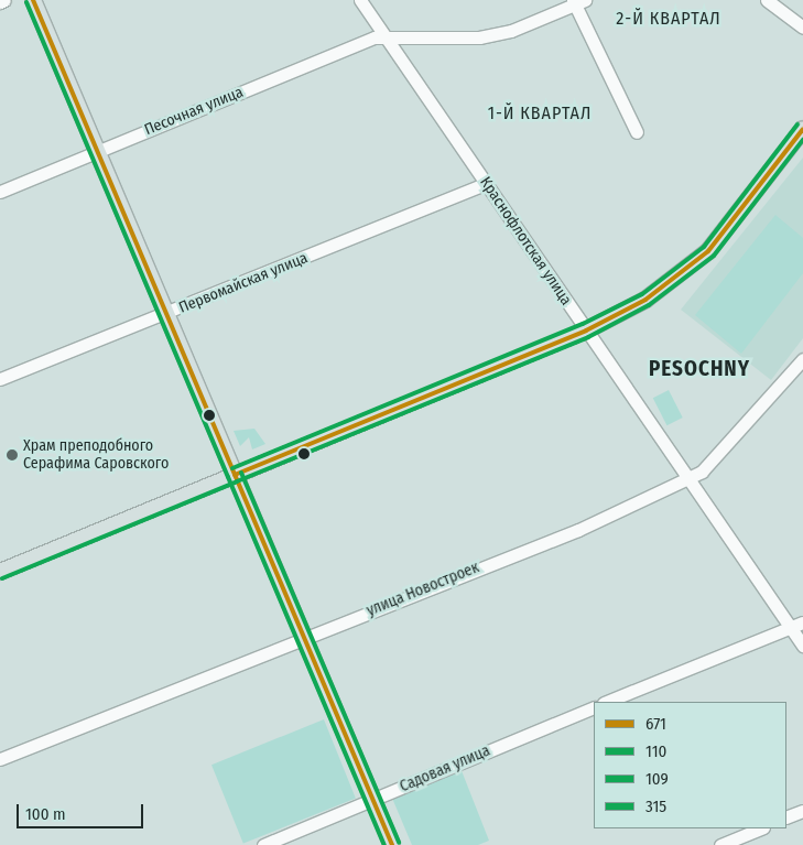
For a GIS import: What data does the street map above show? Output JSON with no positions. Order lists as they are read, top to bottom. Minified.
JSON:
{"streets":{"street":["Песочная улица","Краснофлотская улица","Первомайская улица","улица Новостроек","Садовая улица"]},"crossings":[["Песочная улица","Краснофлотская улица"],["Краснофлотская улица","Первомайская улица"],["Краснофлотская улица","улица Новостроек"]],"districts":["2-Й КВАРТАЛ","1-Й КВАРТАЛ","PESOCHNY"],"places":["Храм преподобного Серафима Саровского"],"lines":["transit line 671","transit line 110","transit line 109","transit line 315"],"legend":["671","110","109","315"],"scale_bar":"100 m"}
